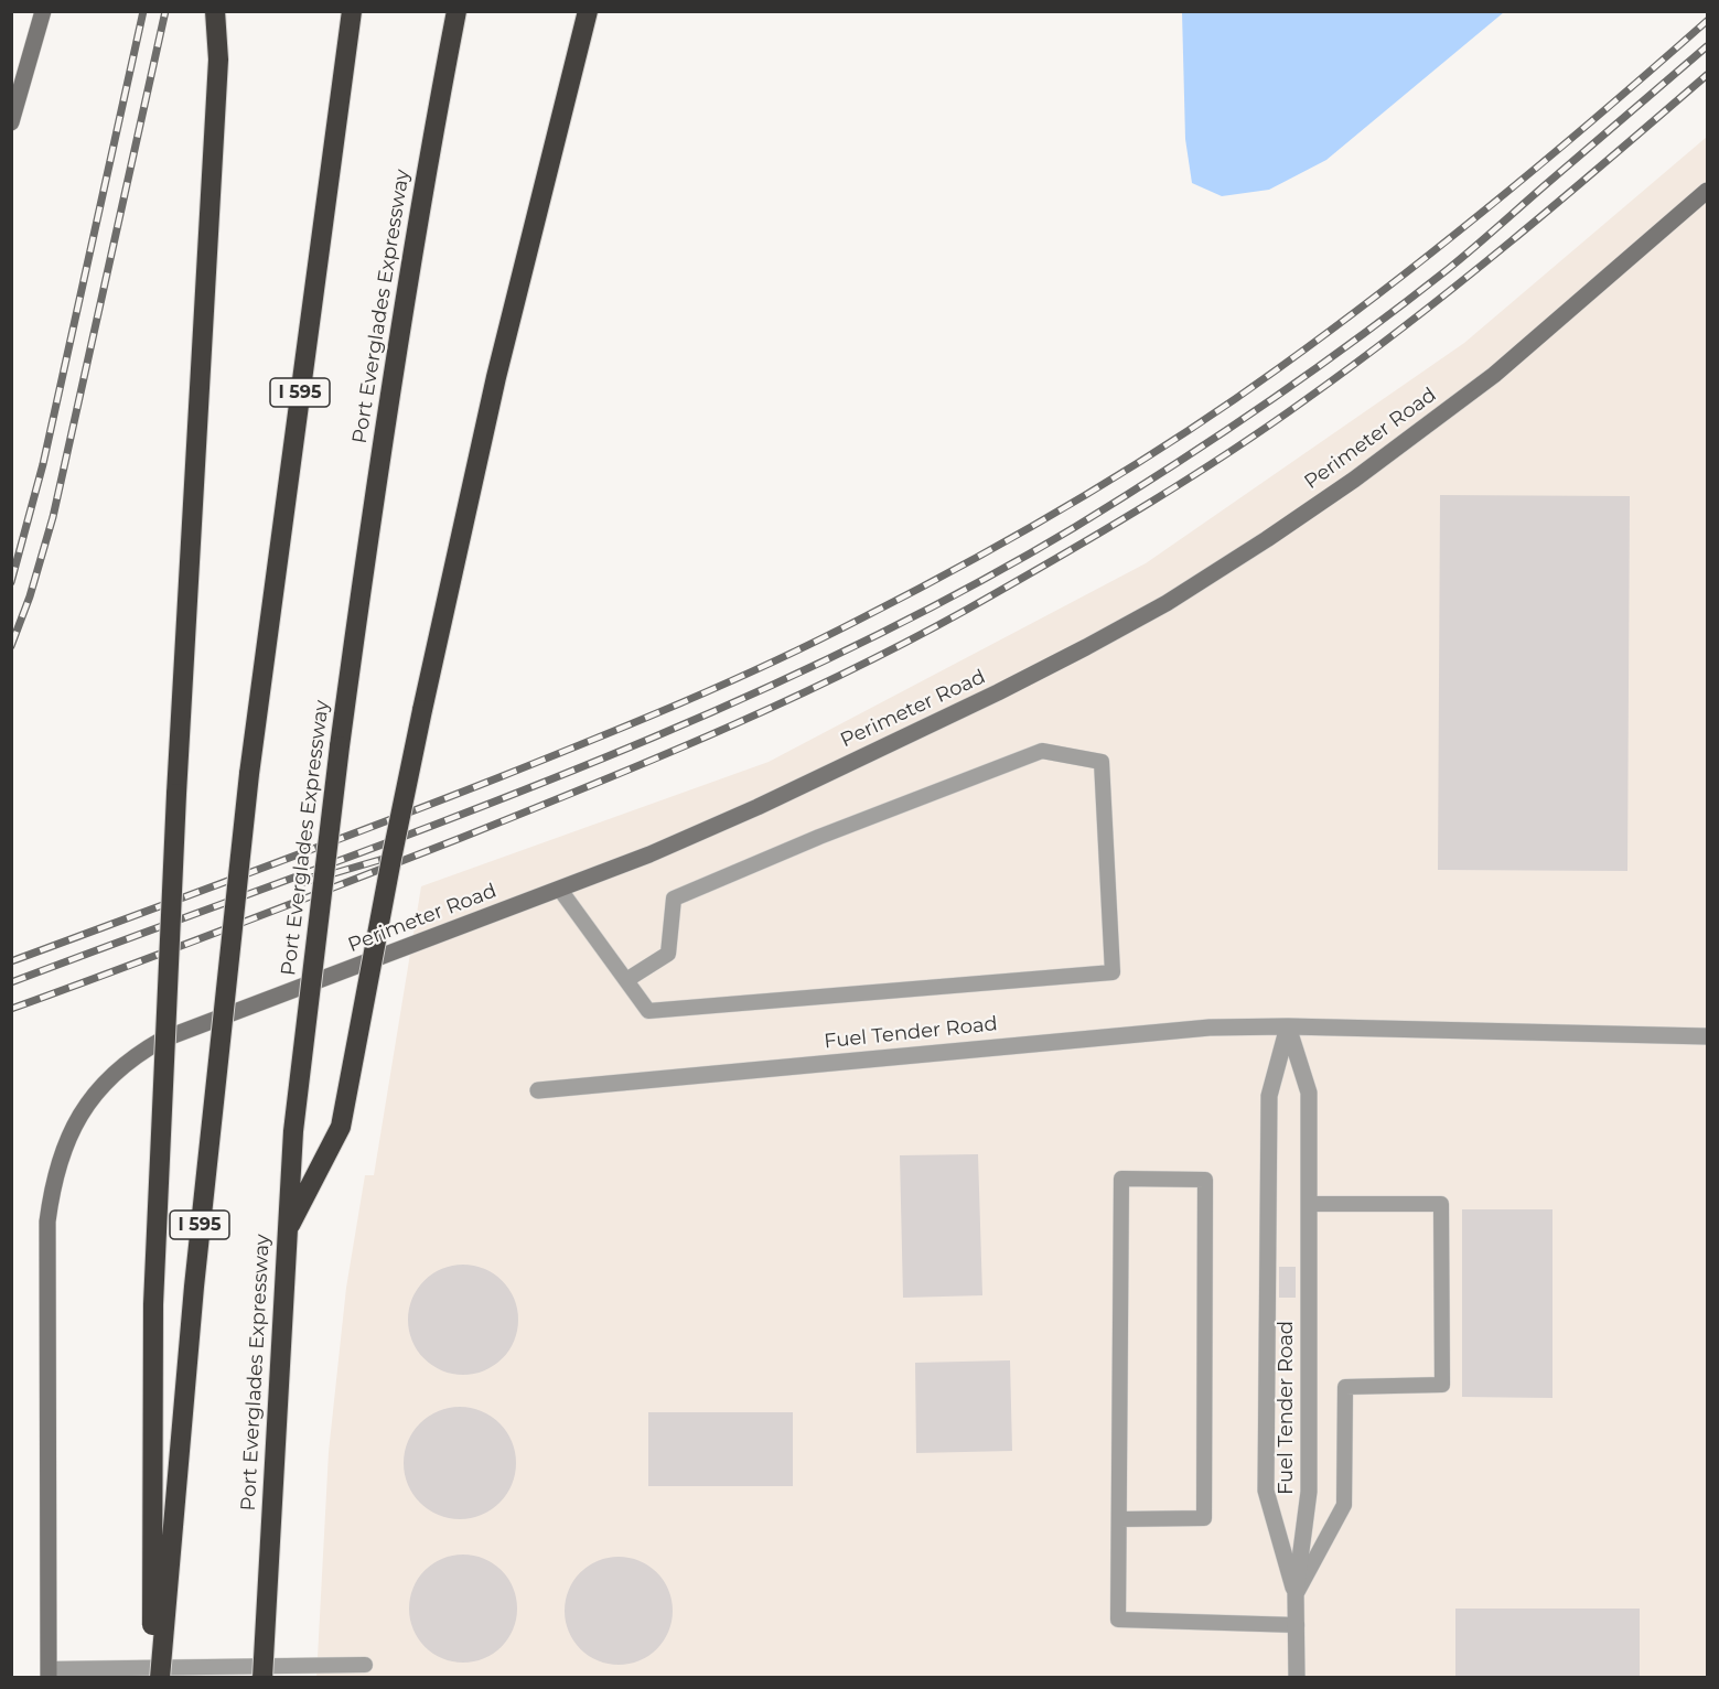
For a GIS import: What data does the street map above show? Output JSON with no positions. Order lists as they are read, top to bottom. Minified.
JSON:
{"streets":{"highway":["Port Everglades Expressway","I 595"],"street":["Perimeter Road","Fuel Tender Road"]}}
